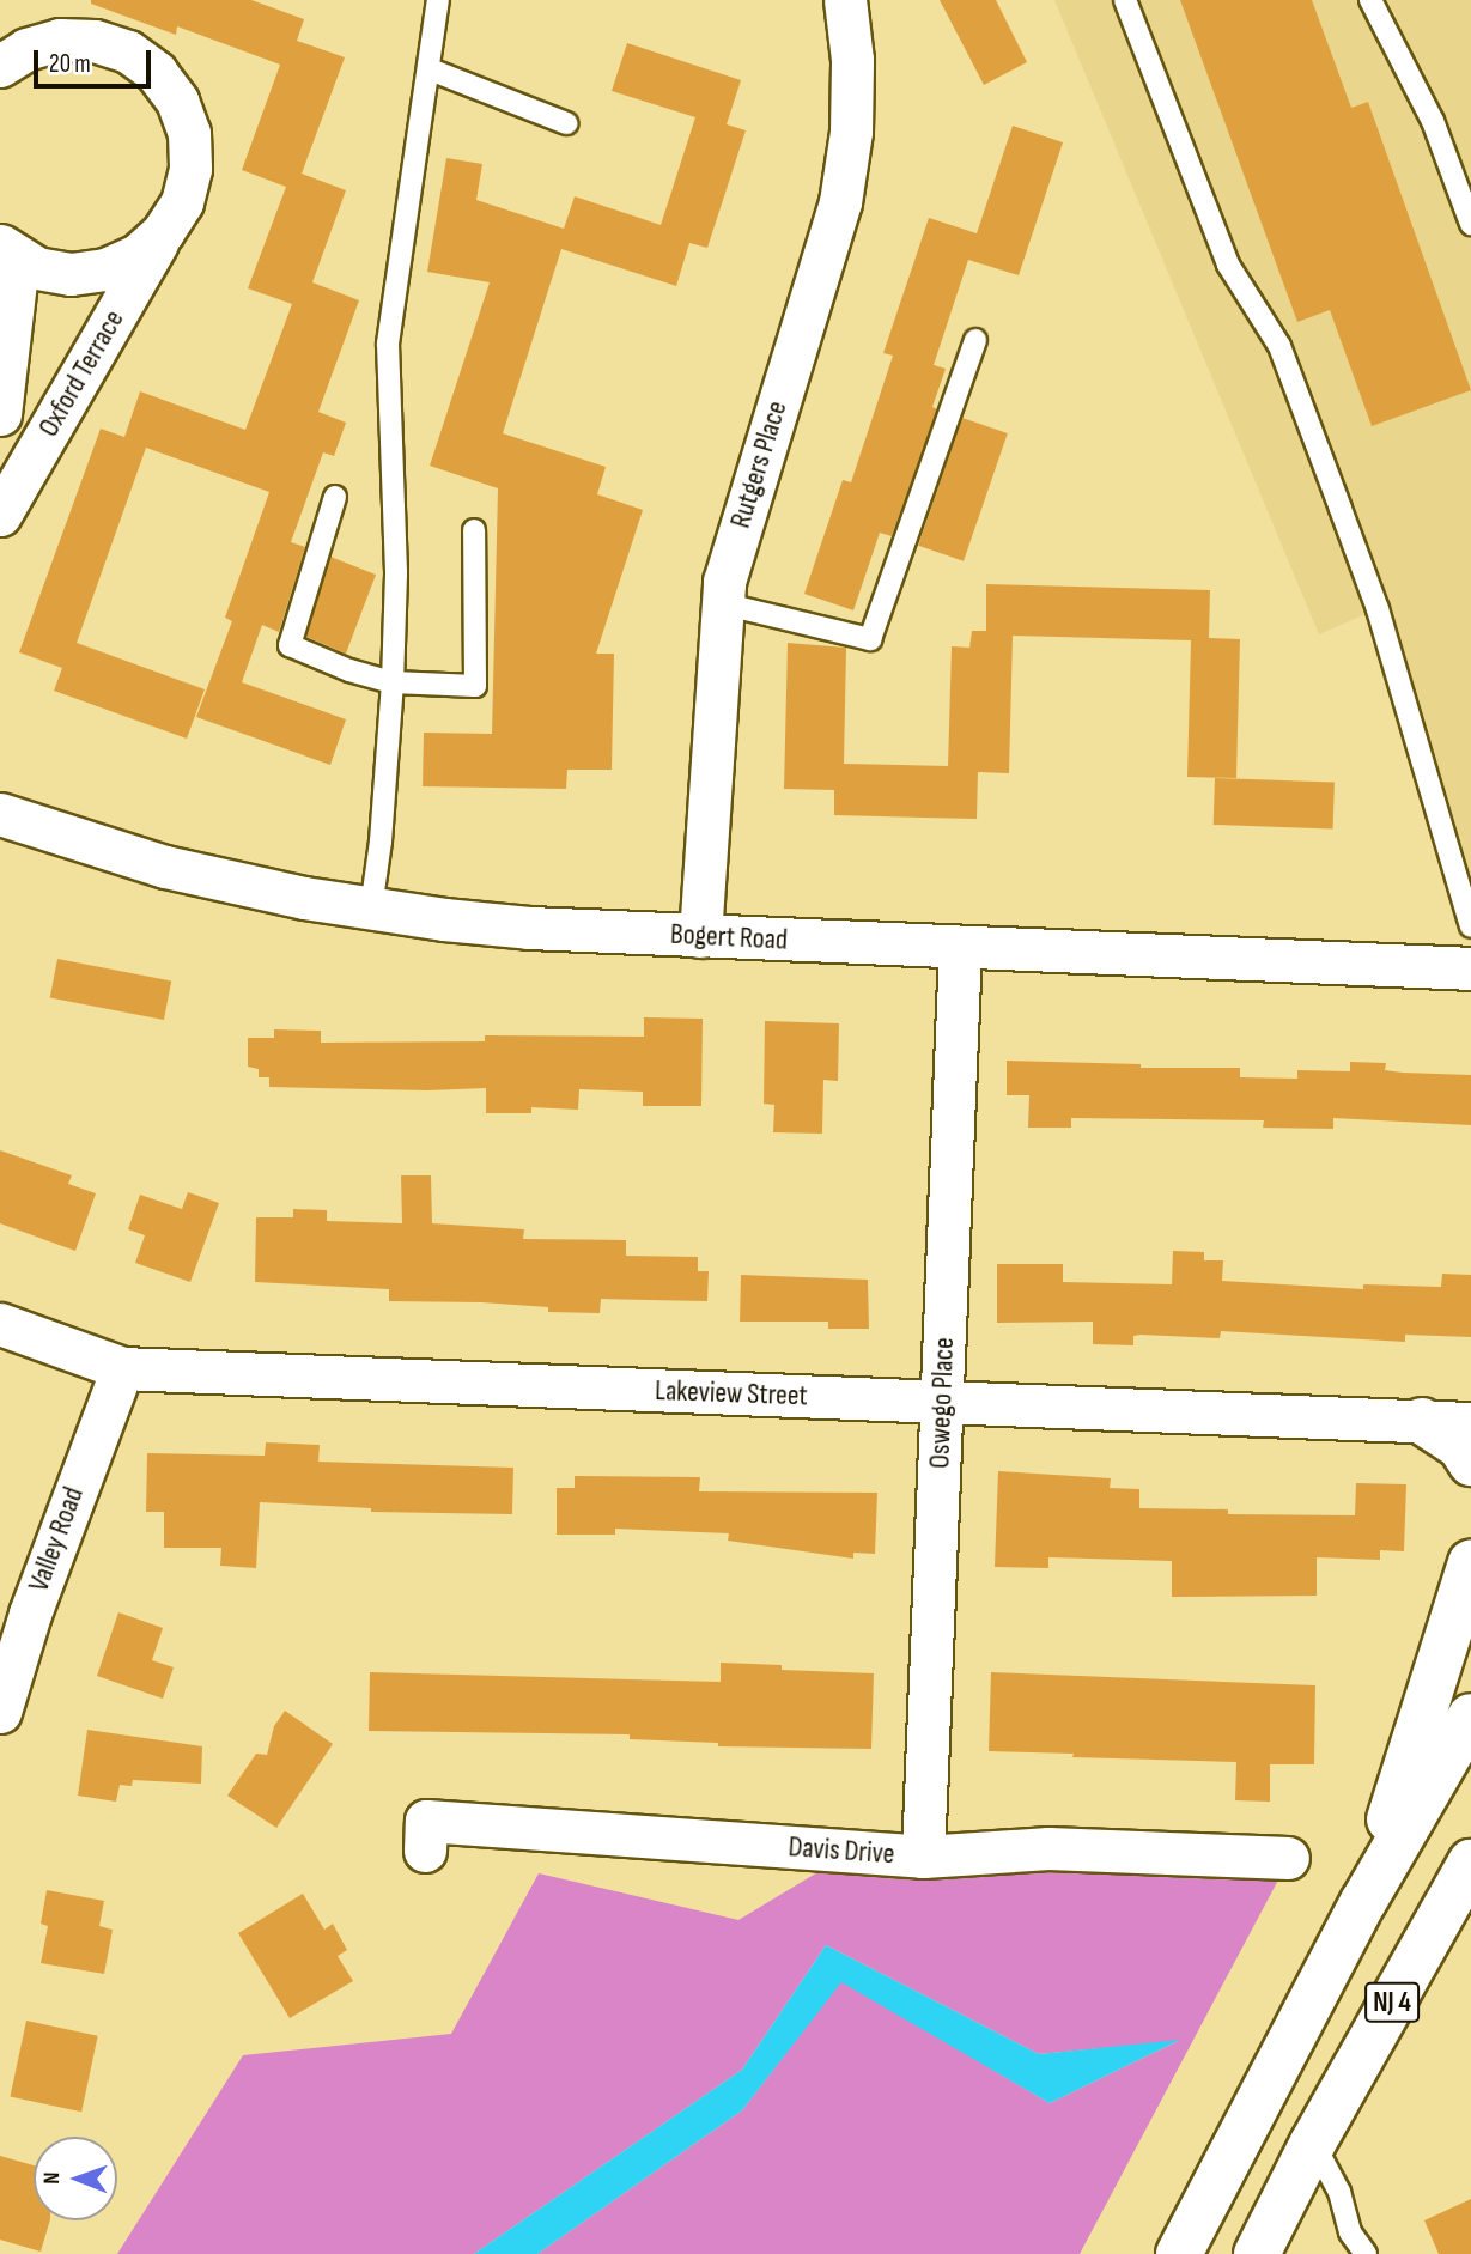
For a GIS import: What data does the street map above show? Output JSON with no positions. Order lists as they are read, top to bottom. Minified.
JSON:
{"streets":{"highway":["NJ 4"],"street":["Oxford Terrace","Rutgers Place","Bogert Road","Lakeview Street","Oswego Place","Valley Road","Davis Drive"]},"crossings":[["Rutgers Place","Bogert Road"],["Bogert Road","Oswego Place"],["Lakeview Street","Oswego Place"],["Lakeview Street","Valley Road"],["Oswego Place","Davis Drive"]],"scale_bar":"20 m","north":"left"}
